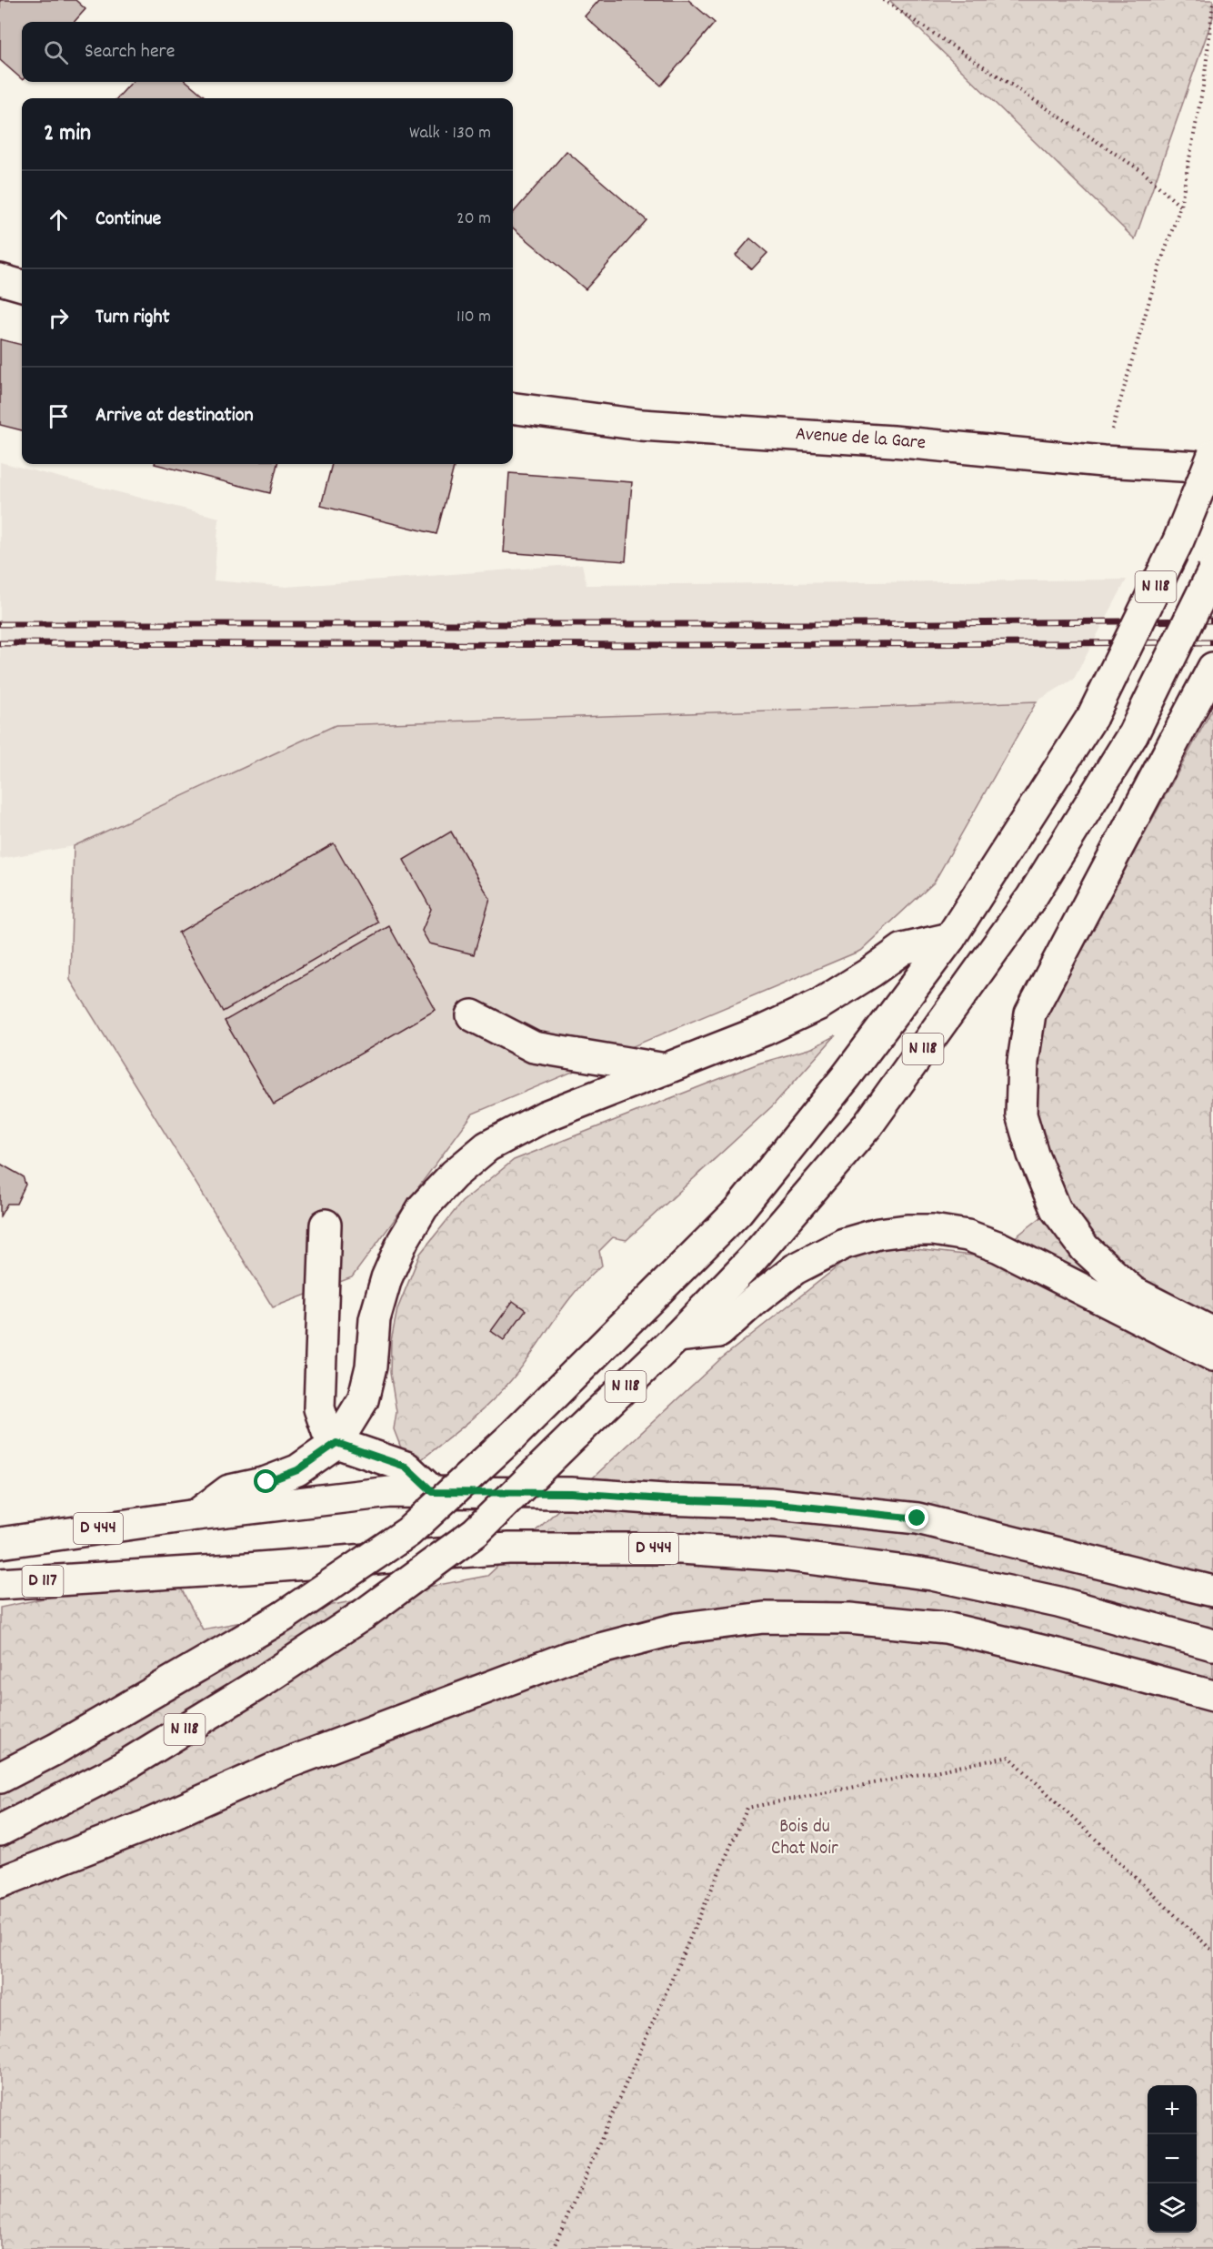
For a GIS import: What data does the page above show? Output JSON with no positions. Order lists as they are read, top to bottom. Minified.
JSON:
{"streets":{"main road":["Avenue de la Gare","N 118","D 444","D 117"]},"crossings":[["D 444","D 117"]],"parks":["Bois du Chat Noir"],"page":{"search":"Search here","heading":["2 min","Walk · 130 m"],"list":[["Continue","20 m"],["Turn right","110 m"],"Arrive at destination"],"map_buttons":["+","−"]}}
